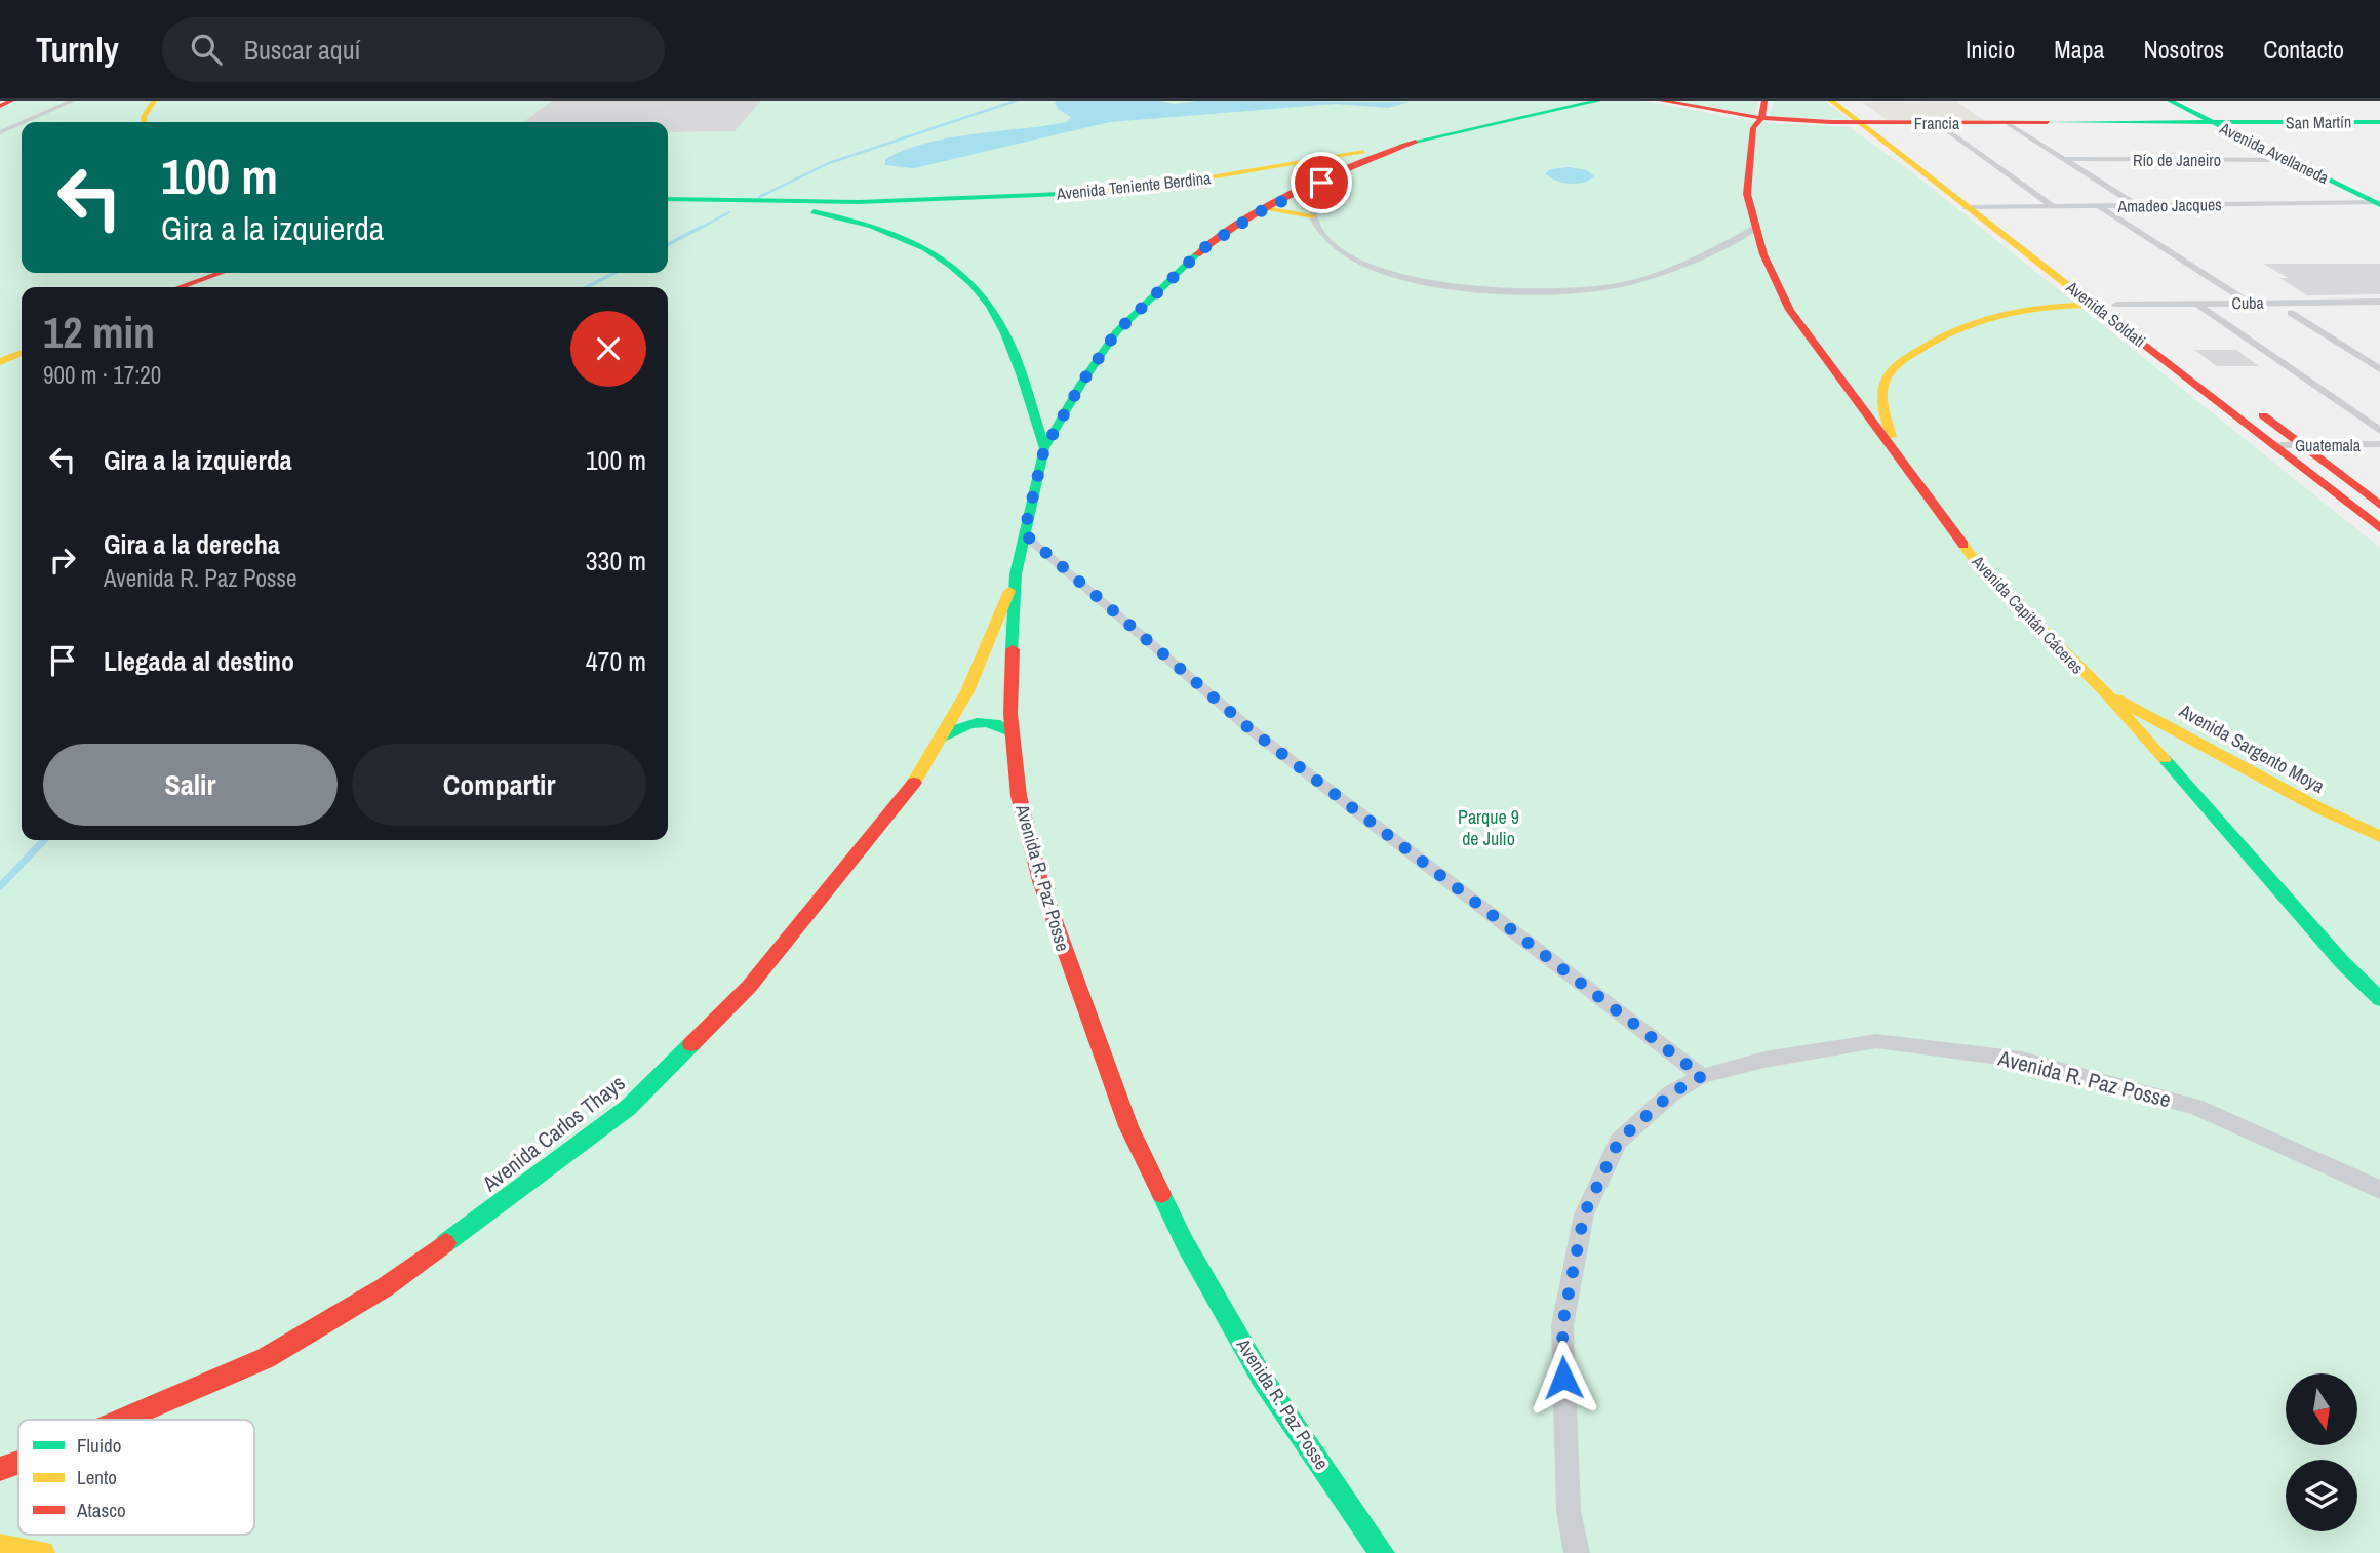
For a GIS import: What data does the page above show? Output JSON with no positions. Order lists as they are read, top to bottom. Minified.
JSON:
{"streets":{"street":["San Martín","Francia","Avenida Avellaneda","Río de Janeiro","Avenida Teniente Berdina","Amadeo Jacques","Cuba","Avenida Soldati","Guatemala","Avenida Capitán Cáceres","Avenida Sargento Moya","Avenida R. Paz Posse","Avenida Carlos Thays"]},"crossings":[["San Martín","Francia"],["San Martín","Avenida Avellaneda"],["Francia","Avenida Avellaneda"],["Francia","Avenida Soldati"],["Francia","Avenida Capitán Cáceres"],["Avenida Avellaneda","Río de Janeiro"],["Avenida Avellaneda","Amadeo Jacques"],["Avenida Teniente Berdina","Avenida R. Paz Posse"],["Amadeo Jacques","Avenida Soldati"],["Cuba","Avenida Soldati"],["Avenida Soldati","Guatemala"],["Avenida Capitán Cáceres","Avenida Sargento Moya"],["Avenida R. Paz Posse","Avenida Carlos Thays"]],"parks":["Parque 9 de Julio"],"legend":["Fluido","Lento","Atasco"],"north":"bottom","page":{"header":"Turnly","search":"Buscar aquí","nav":["Inicio","Mapa","Nosotros","Contacto"],"turn":["100 m","Gira a la izquierda"],"heading":["12 min","900 m · 17:20"],"list":[{"name":"Gira a la izquierda","value":"100 m"},{"name":"Gira a la derecha","note":"Avenida R. Paz Posse","value":"330 m"},{"name":"Llegada al destino","value":"470 m"}],"buttons":["Salir","Compartir"]}}
